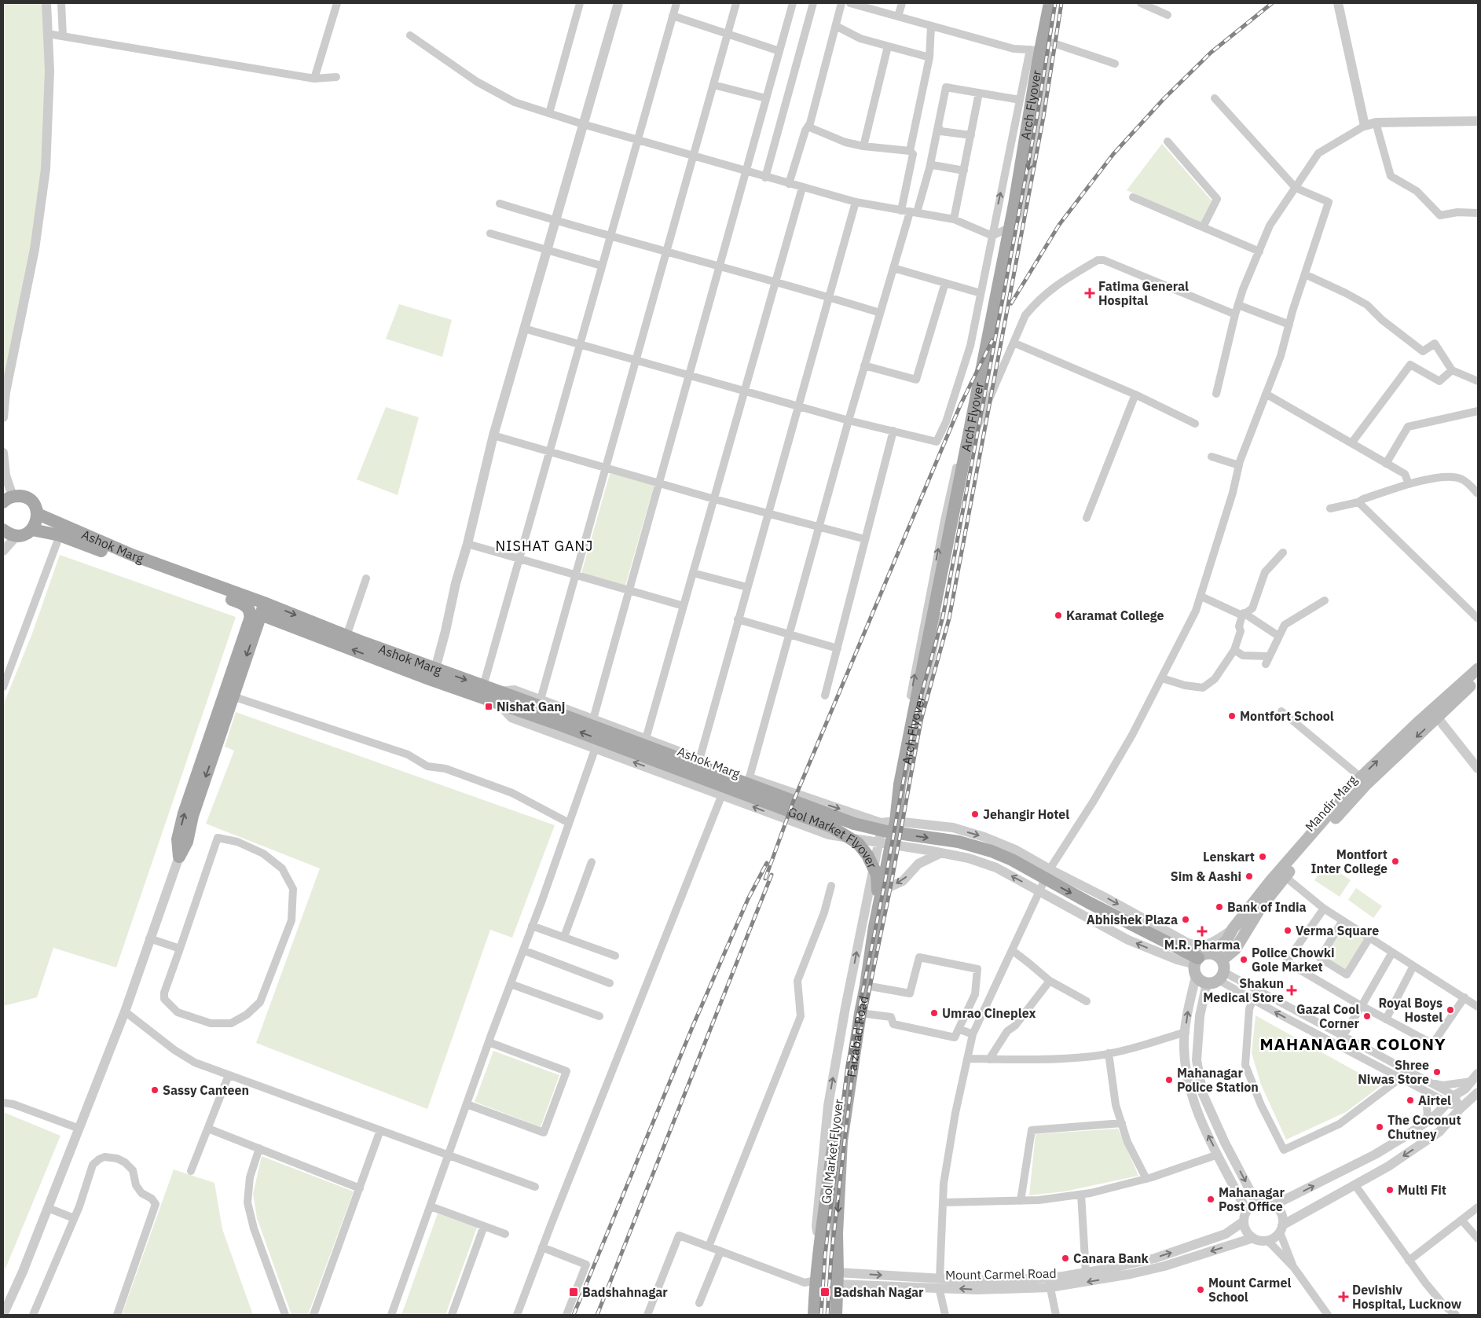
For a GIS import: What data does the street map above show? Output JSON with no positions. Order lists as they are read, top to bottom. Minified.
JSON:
{"streets":{"main road":["Arch Flyover","Ashok Marg","Mandir Marg","Gol Market Flyover","Faizabad Road"],"street":["Mount Carmel Road"]},"crossings":[["Arch Flyover","Faizabad Road"],["Ashok Marg","Mandir Marg"],["Ashok Marg","Gol Market Flyover"],["Ashok Marg","Faizabad Road"],["Mandir Marg","Gol Market Flyover"],["Gol Market Flyover","Faizabad Road"],["Faizabad Road","Mount Carmel Road"]],"districts":["NISHAT GANJ","MAHANAGAR COLONY"],"places":{"health":["Fatima General Hospital","M.R. Pharma","Shakun Medical Store","Devishiv Hospital, Lucknow"],"other":["Karamat College","Montfort School","Jehangir Hotel","Lenskart","Montfort Inter College","Sim & Aashi","Bank of India","Abhishek Plaza","Verma Square","Police Chowki Gole Market","Royal Boys Hostel","Umrao Cineplex","Gazal Cool Corner","Shree Niwas Store","Mahanagar Police Station","Sassy Canteen","Airtel","The Coconut Chutney","Multi Fit","Mahanagar Post Office","Canara Bank","Mount Carmel School"],"transit":["Nishat Ganj","Badshahnagar","Badshah Nagar"]}}
